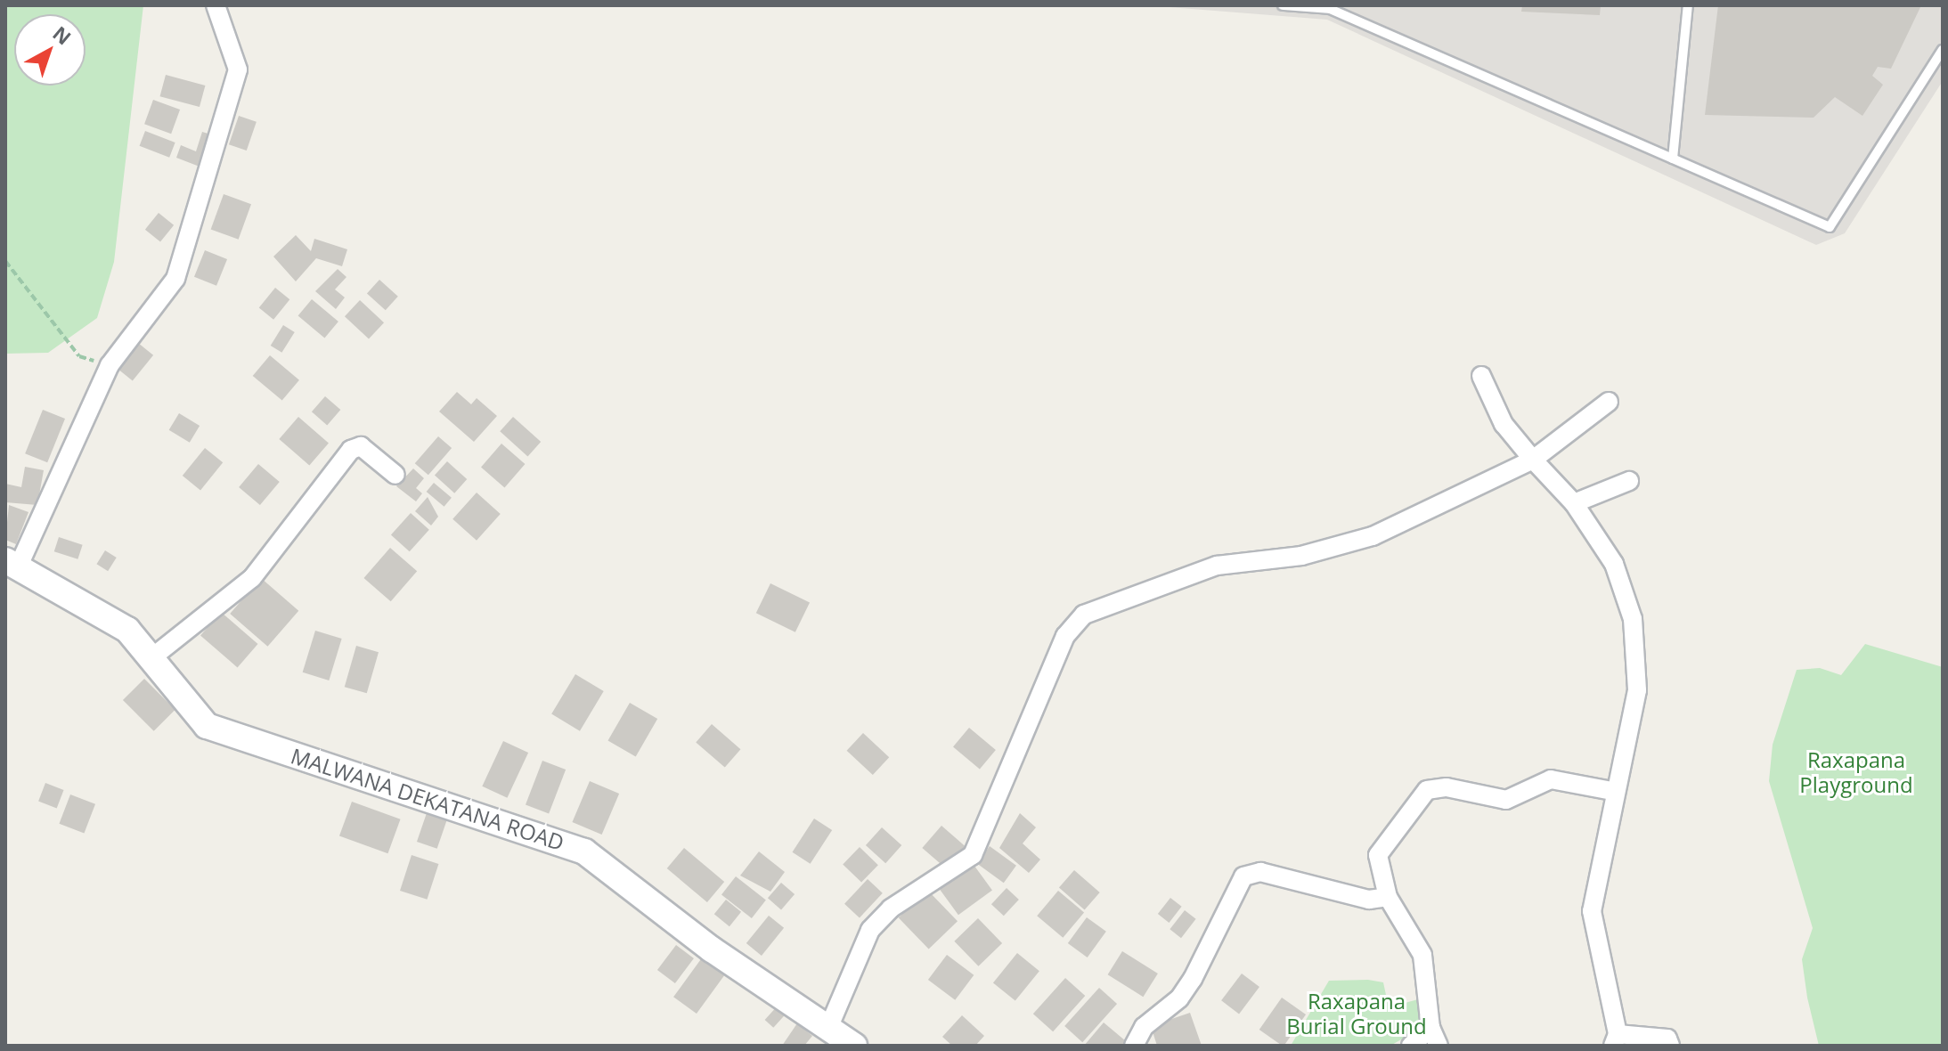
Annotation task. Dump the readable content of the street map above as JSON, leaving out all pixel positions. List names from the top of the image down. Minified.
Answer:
{"streets":{"main road":["MALWANA DEKATANA ROAD"]},"parks":["Raxapana Playground","Raxapana Burial Ground"],"north":"top right"}
